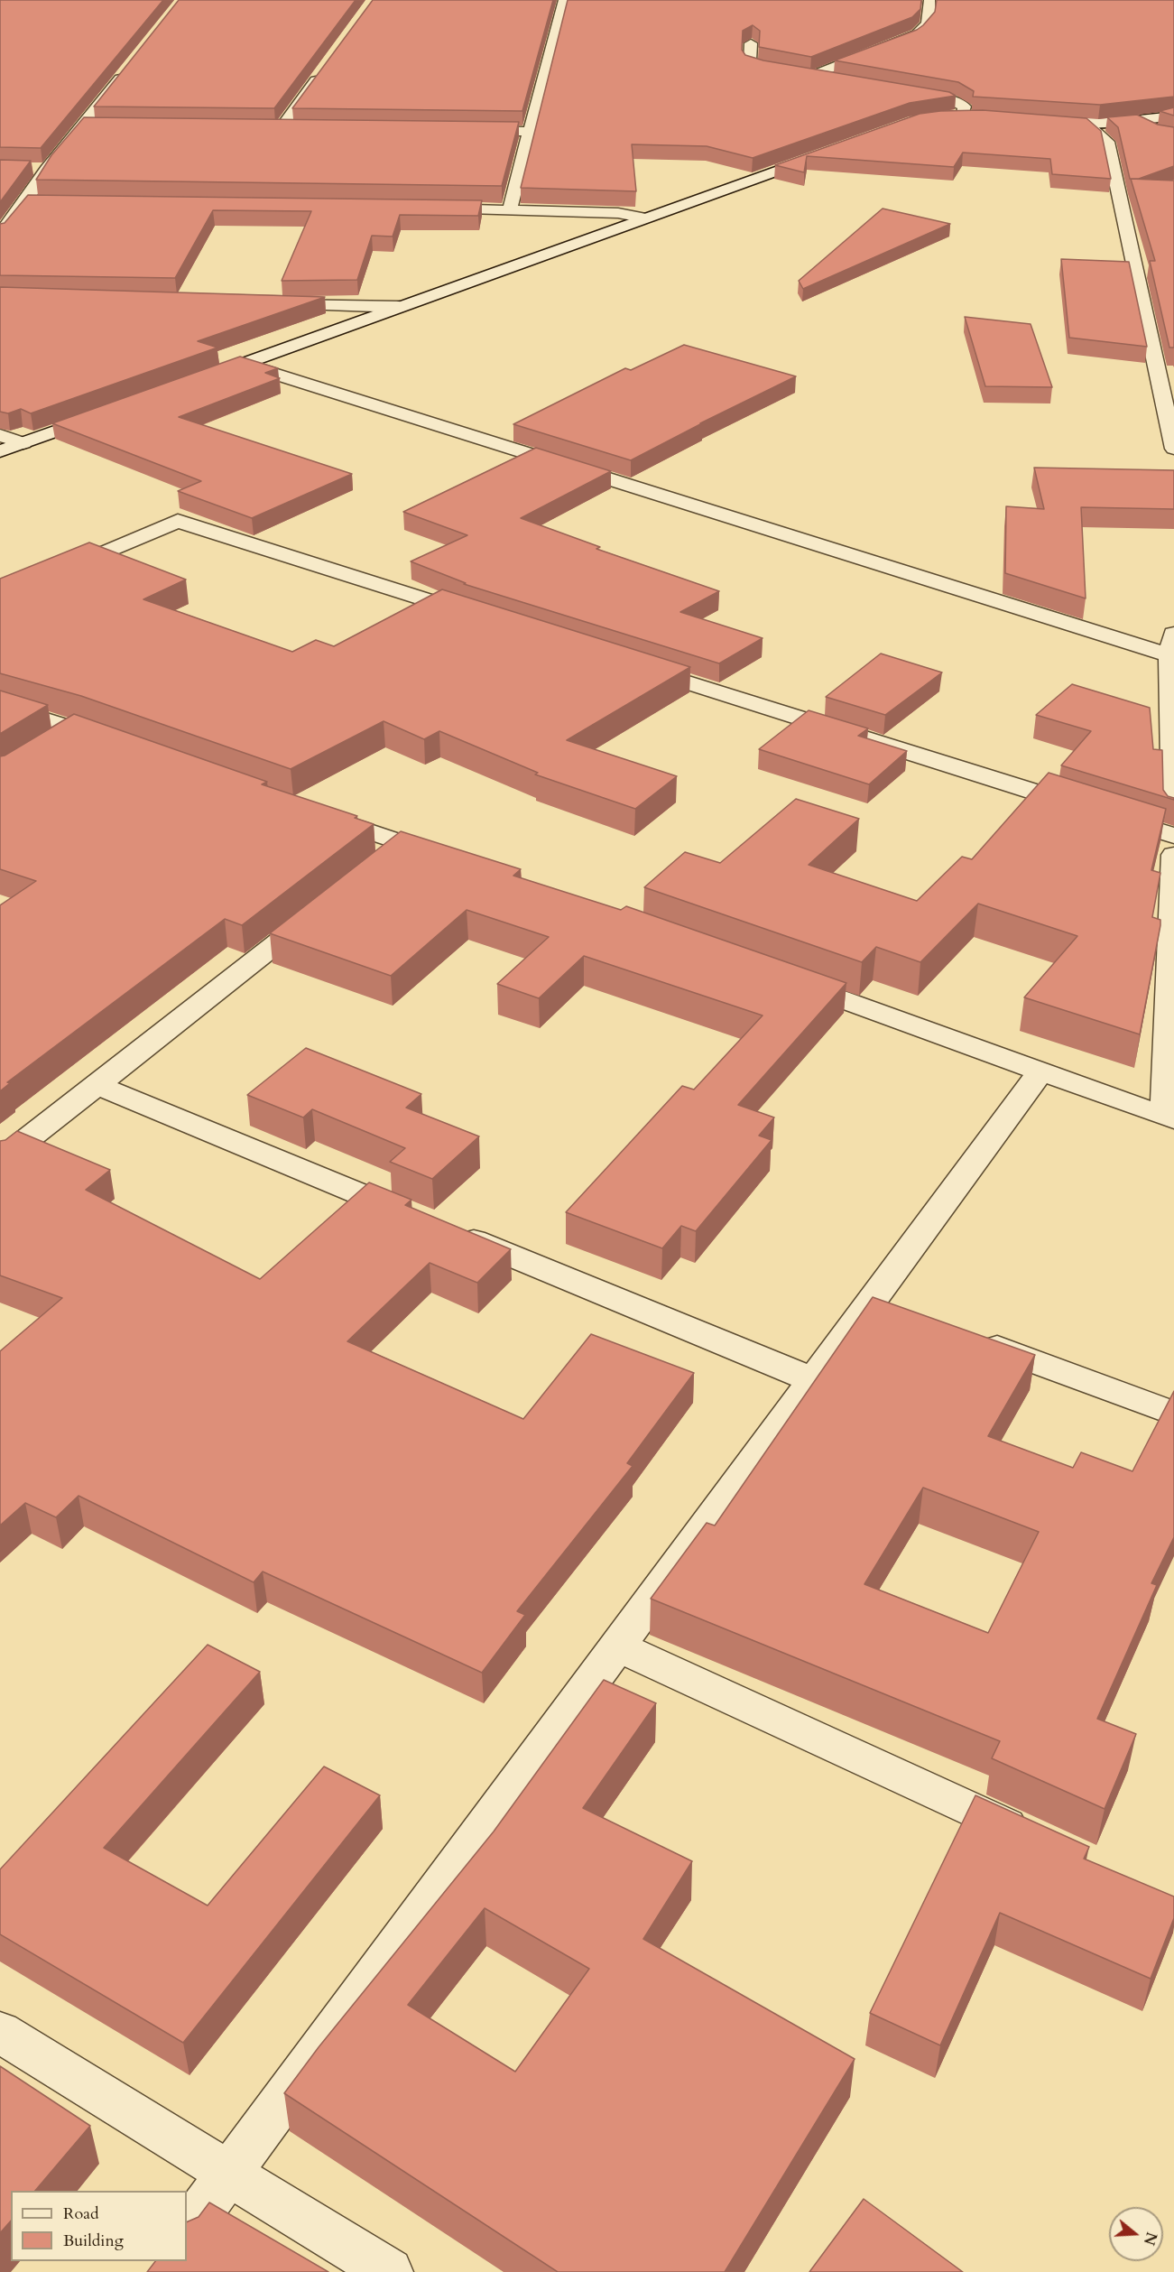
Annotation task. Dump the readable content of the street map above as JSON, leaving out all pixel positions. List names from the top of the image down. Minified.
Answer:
{"legend":["Road","Building"],"north":"right"}
